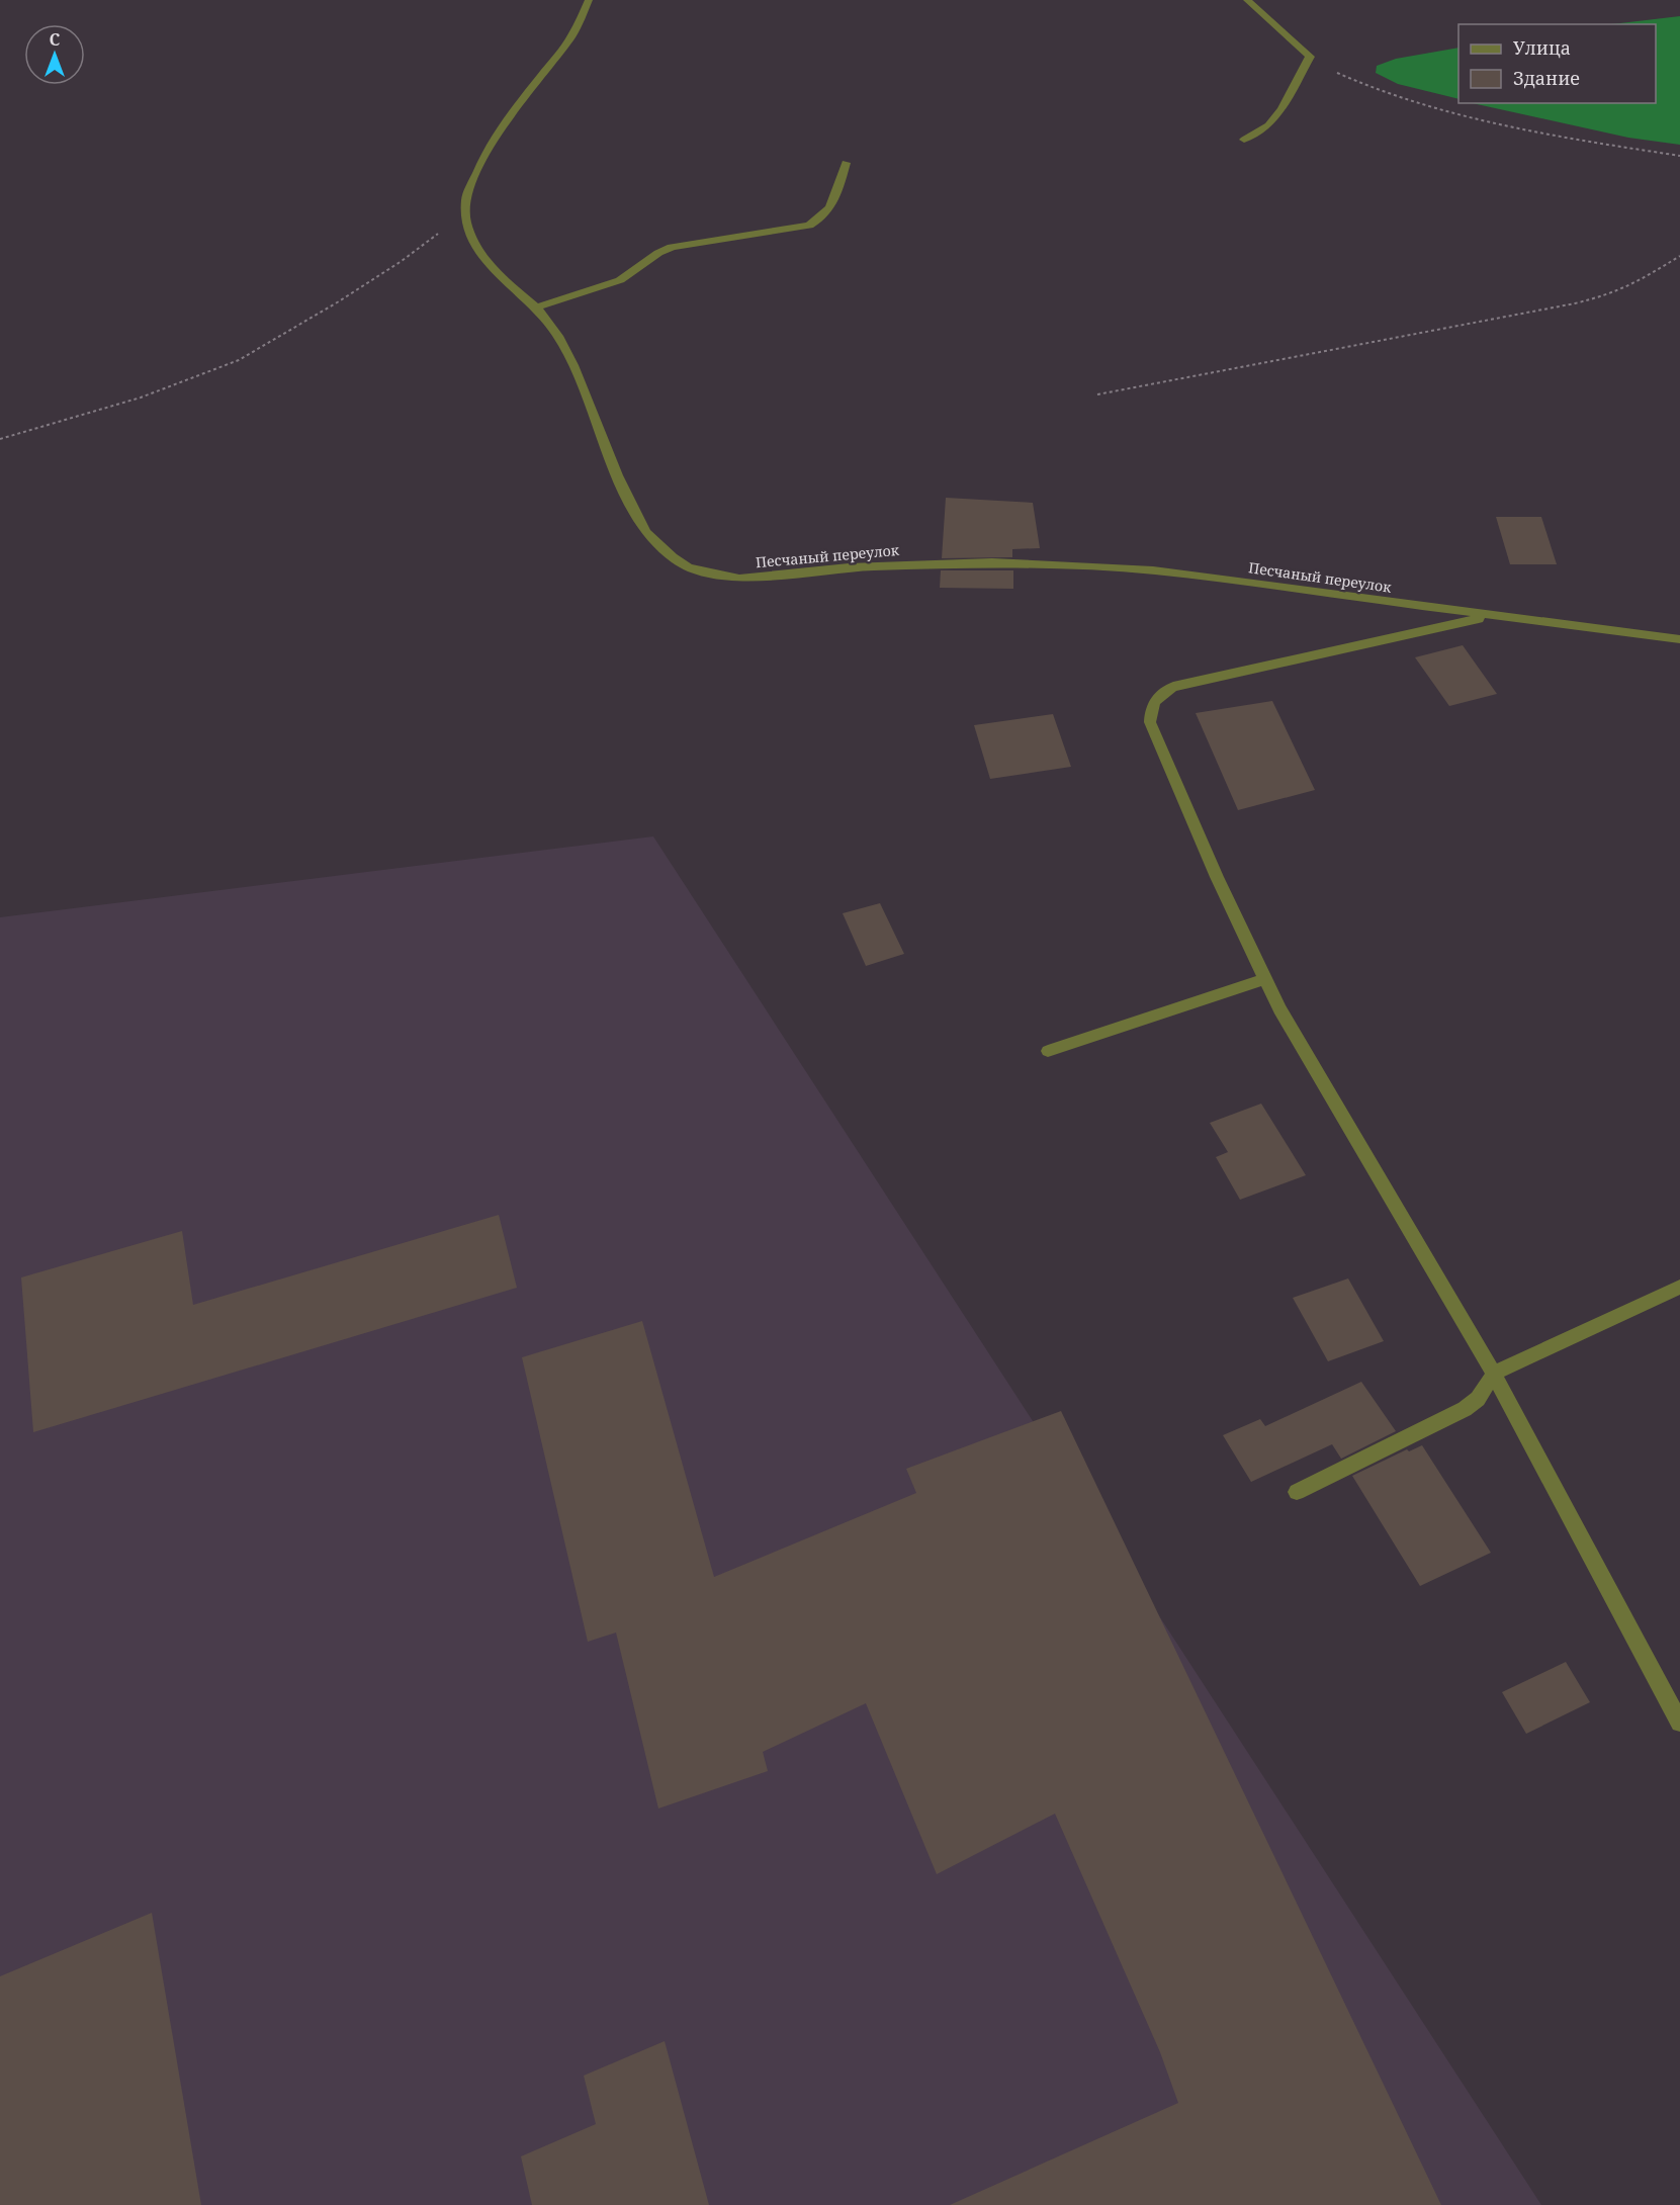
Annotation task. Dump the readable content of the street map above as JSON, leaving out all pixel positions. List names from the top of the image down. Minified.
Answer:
{"streets":{"lane":["Песчаный переулок"]},"legend":["Улица","Здание"],"north":"top"}
